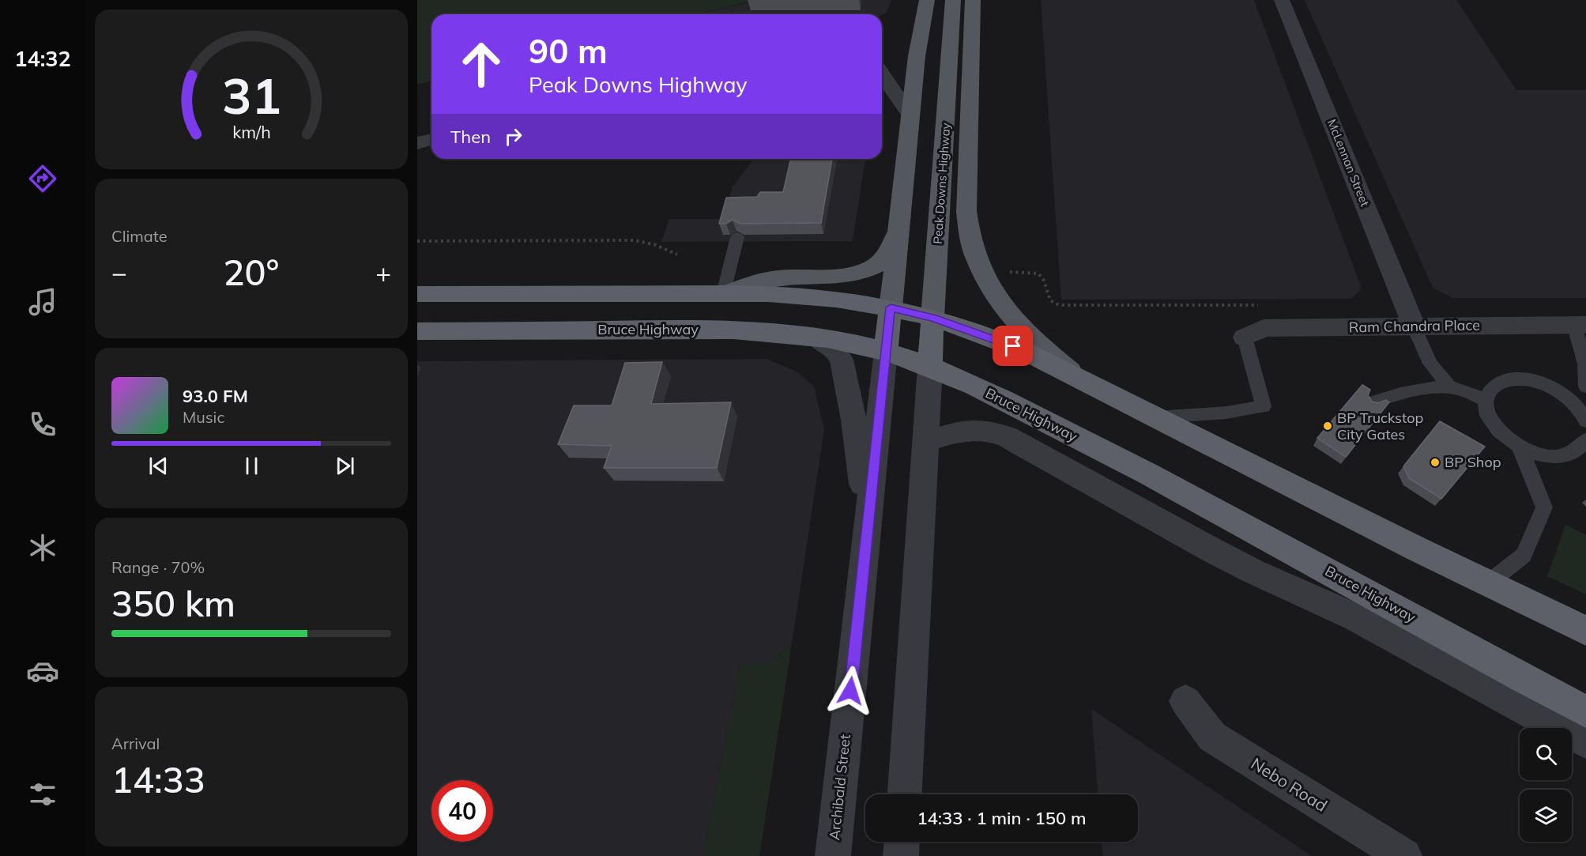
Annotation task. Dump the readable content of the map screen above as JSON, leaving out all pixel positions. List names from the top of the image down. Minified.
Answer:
{"streets":{"highway":["Peak Downs Highway","Bruce Highway"],"street":["McLennan Street","Ram Chandra Place","Nebo Road","Archibald Street"]},"crossings":[["McLennan Street","Ram Chandra Place"],["Peak Downs Highway","Bruce Highway"],["Bruce Highway","Archibald Street"]],"places":["BP Truckstop City Gates","BP Shop"],"page":{"tabs":"14:32","turn":["90 m","Peak Downs Highway"],"then":"Then","tile":["Climate",["Range · 70%","350 km"],["Arrival","14:33"]],"heat":["−","20°","+"],"song":["93.0 FM","Music"],"limit":"40","trip":"14:33 · 1 min · 150 m","gauge":["31","km/h"]}}
